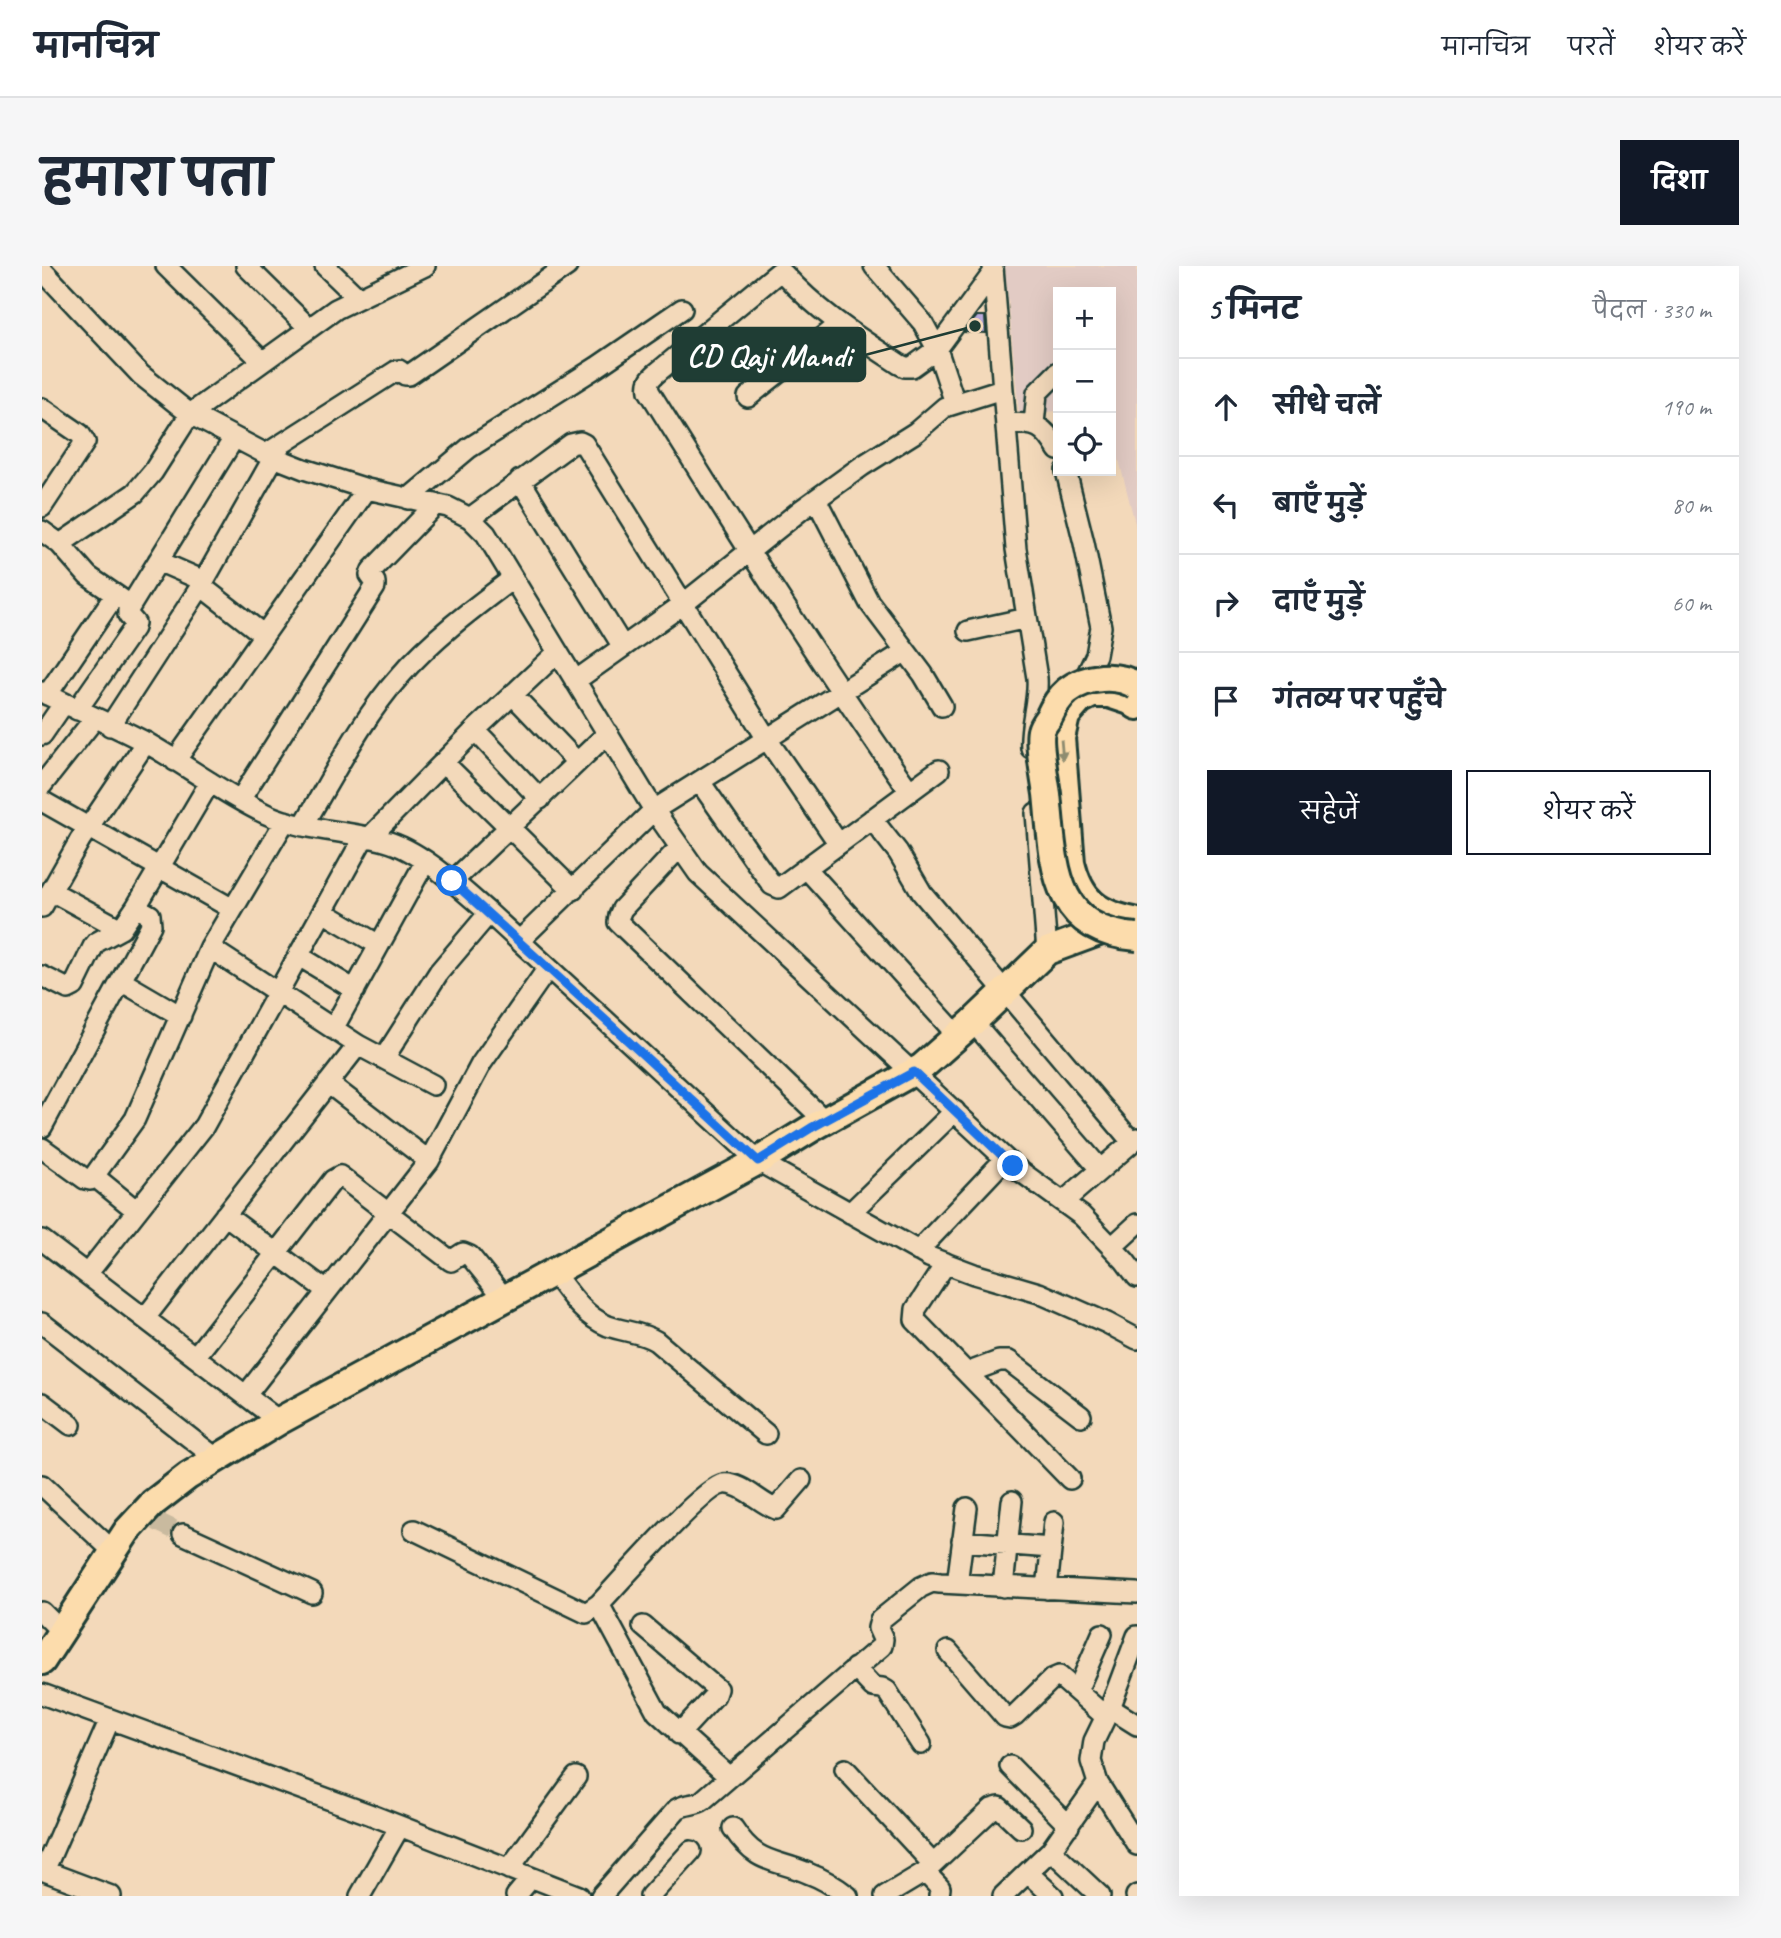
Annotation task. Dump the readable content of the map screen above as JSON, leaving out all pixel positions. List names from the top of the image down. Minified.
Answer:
{"places":["CD Qaji Mandi"],"page":{"header":"मानचित्र","nav":["मानचित्र","परतें","शेयर करें"],"title":"हमारा पता","buttons":["दिशा",["सहेजें","शेयर करें"]],"heading":["5 मिनट","पैदल · 330 m"],"map_buttons":["+","−"],"list":[["सीधे चलें","190 m"],["बाएँ मुड़ें","80 m"],["दाएँ मुड़ें","60 m"],"गंतव्य पर पहुँचे"]}}
